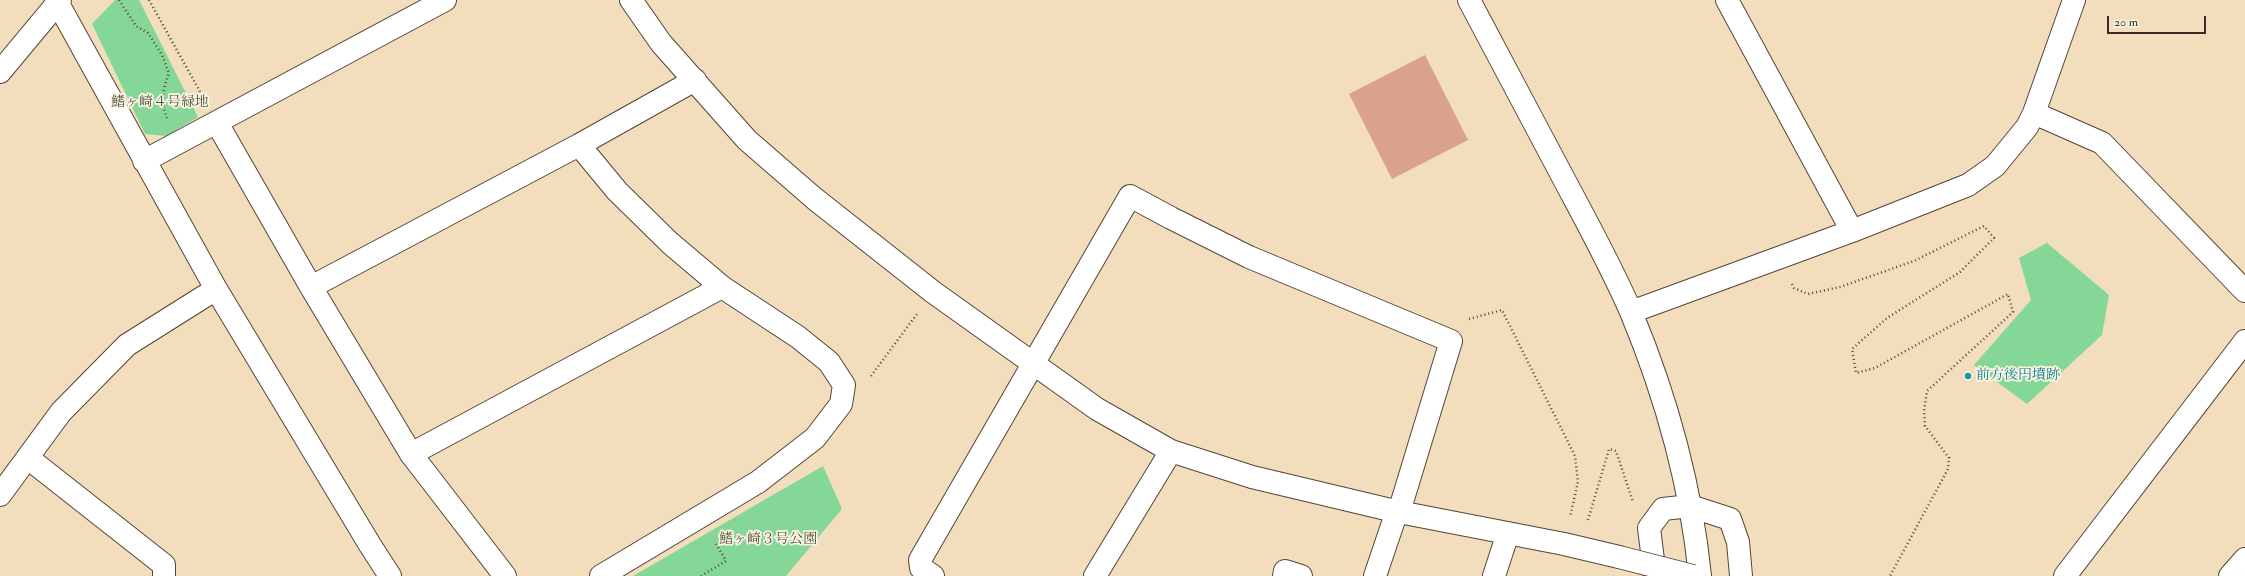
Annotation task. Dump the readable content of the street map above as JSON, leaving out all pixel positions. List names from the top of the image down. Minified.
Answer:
{"parks":["鰭ヶ崎４号緑地","鰭ヶ崎３号公園"],"places":["前方後円墳跡"],"scale_bar":"20 m"}
